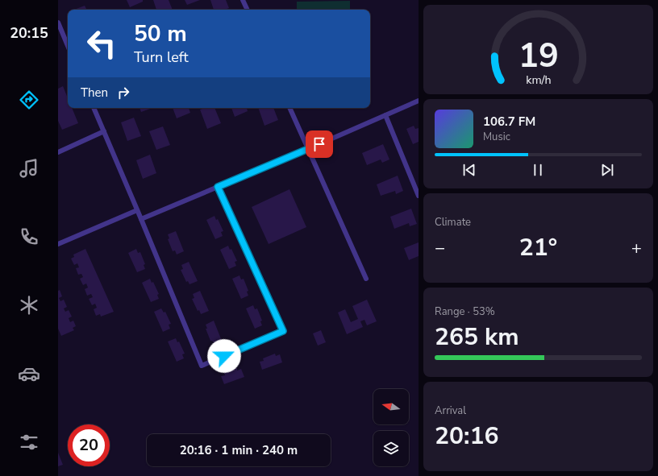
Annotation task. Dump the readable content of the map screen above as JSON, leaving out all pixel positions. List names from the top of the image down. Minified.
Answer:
{"north":"left","page":{"tabs":"20:15","turn":["50 m","Turn left"],"then":"Then","song":["106.7 FM","Music"],"tile":["Climate",["Range · 53%","265 km"],["Arrival","20:16"]],"heat":["−","21°","+"],"limit":"20","trip":"20:16 · 1 min · 240 m","gauge":["19","km/h"]}}
